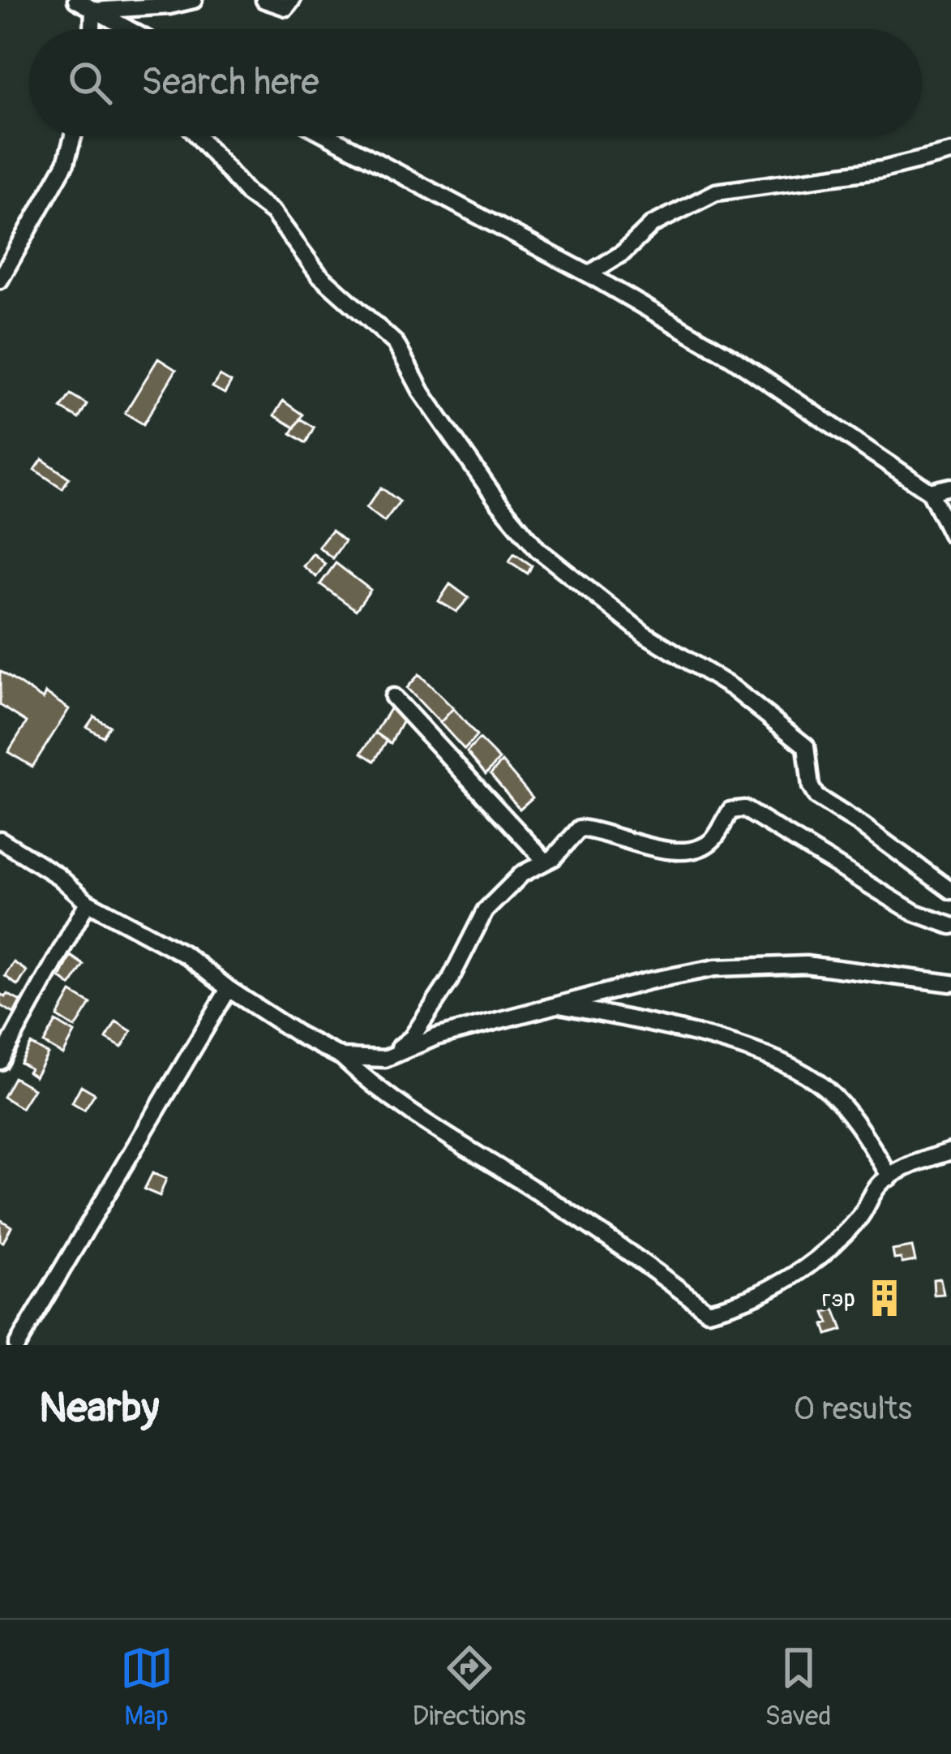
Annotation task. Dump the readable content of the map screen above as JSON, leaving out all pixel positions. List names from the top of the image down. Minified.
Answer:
{"places":{"building":["гэр"]},"page":{"search":"Search here","heading":["Nearby","0 results"],"nav":["Map","Directions","Saved"]}}
